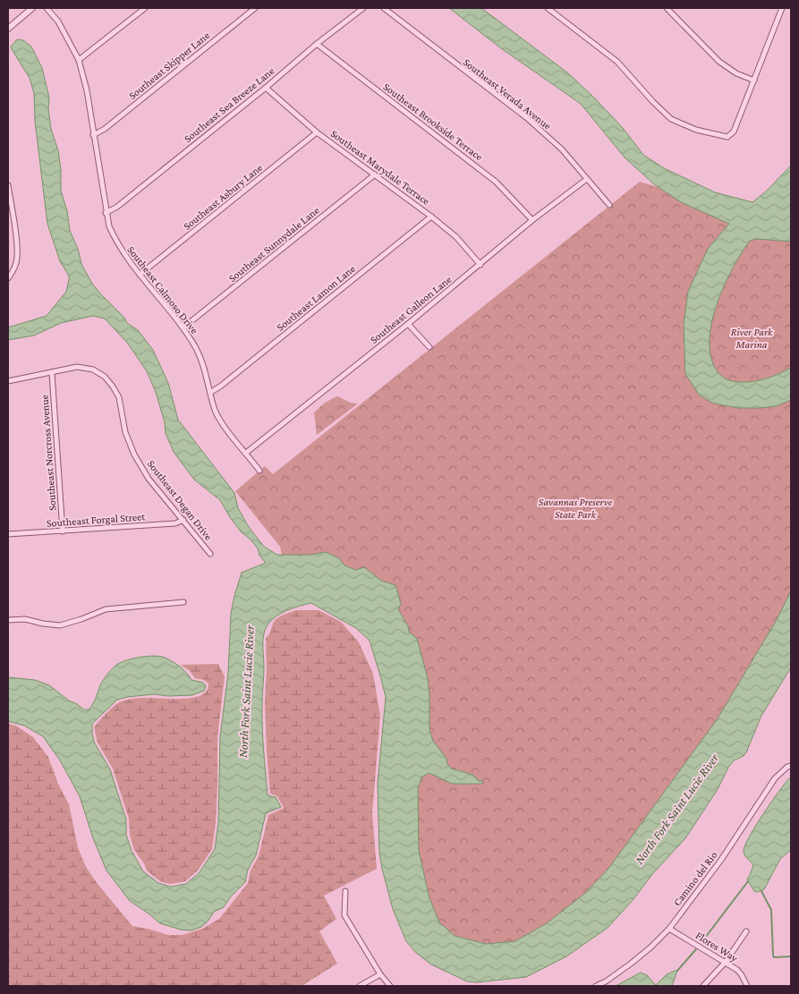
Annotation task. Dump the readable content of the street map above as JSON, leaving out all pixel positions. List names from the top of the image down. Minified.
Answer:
{"streets":{"street":["Southeast Skipper Lane","Southeast Verada Avenue","Southeast Sea Breeze Lane","Southeast Brookside Terrace","Southeast Marydale Terrace","Southeast Asbury Lane","Southeast Sunnydale Lane","Southeast Calmoso Drive","Southeast Lamon Lane","Southeast Galleon Lane","Southeast Norcross Avenue","Southeast Degan Drive","Southeast Forgal Street","Camino del Rio","Flores Way"]},"crossings":[["Southeast Skipper Lane","Southeast Calmoso Drive"],["Southeast Verada Avenue","Southeast Galleon Lane"],["Southeast Sea Breeze Lane","Southeast Brookside Terrace"],["Southeast Sea Breeze Lane","Southeast Marydale Terrace"],["Southeast Sea Breeze Lane","Southeast Calmoso Drive"],["Southeast Brookside Terrace","Southeast Galleon Lane"],["Southeast Marydale Terrace","Southeast Asbury Lane"],["Southeast Marydale Terrace","Southeast Sunnydale Lane"],["Southeast Marydale Terrace","Southeast Lamon Lane"],["Southeast Marydale Terrace","Southeast Galleon Lane"],["Southeast Asbury Lane","Southeast Calmoso Drive"],["Southeast Sunnydale Lane","Southeast Calmoso Drive"],["Southeast Calmoso Drive","Southeast Lamon Lane"],["Southeast Calmoso Drive","Southeast Galleon Lane"],["Southeast Norcross Avenue","Southeast Degan Drive"],["Southeast Norcross Avenue","Southeast Forgal Street"],["Southeast Degan Drive","Southeast Forgal Street"],["Camino del Rio","Flores Way"]],"water":["North Fork Saint Lucie River"],"parks":["River Park Marina","Savannas Preserve State Park"]}
